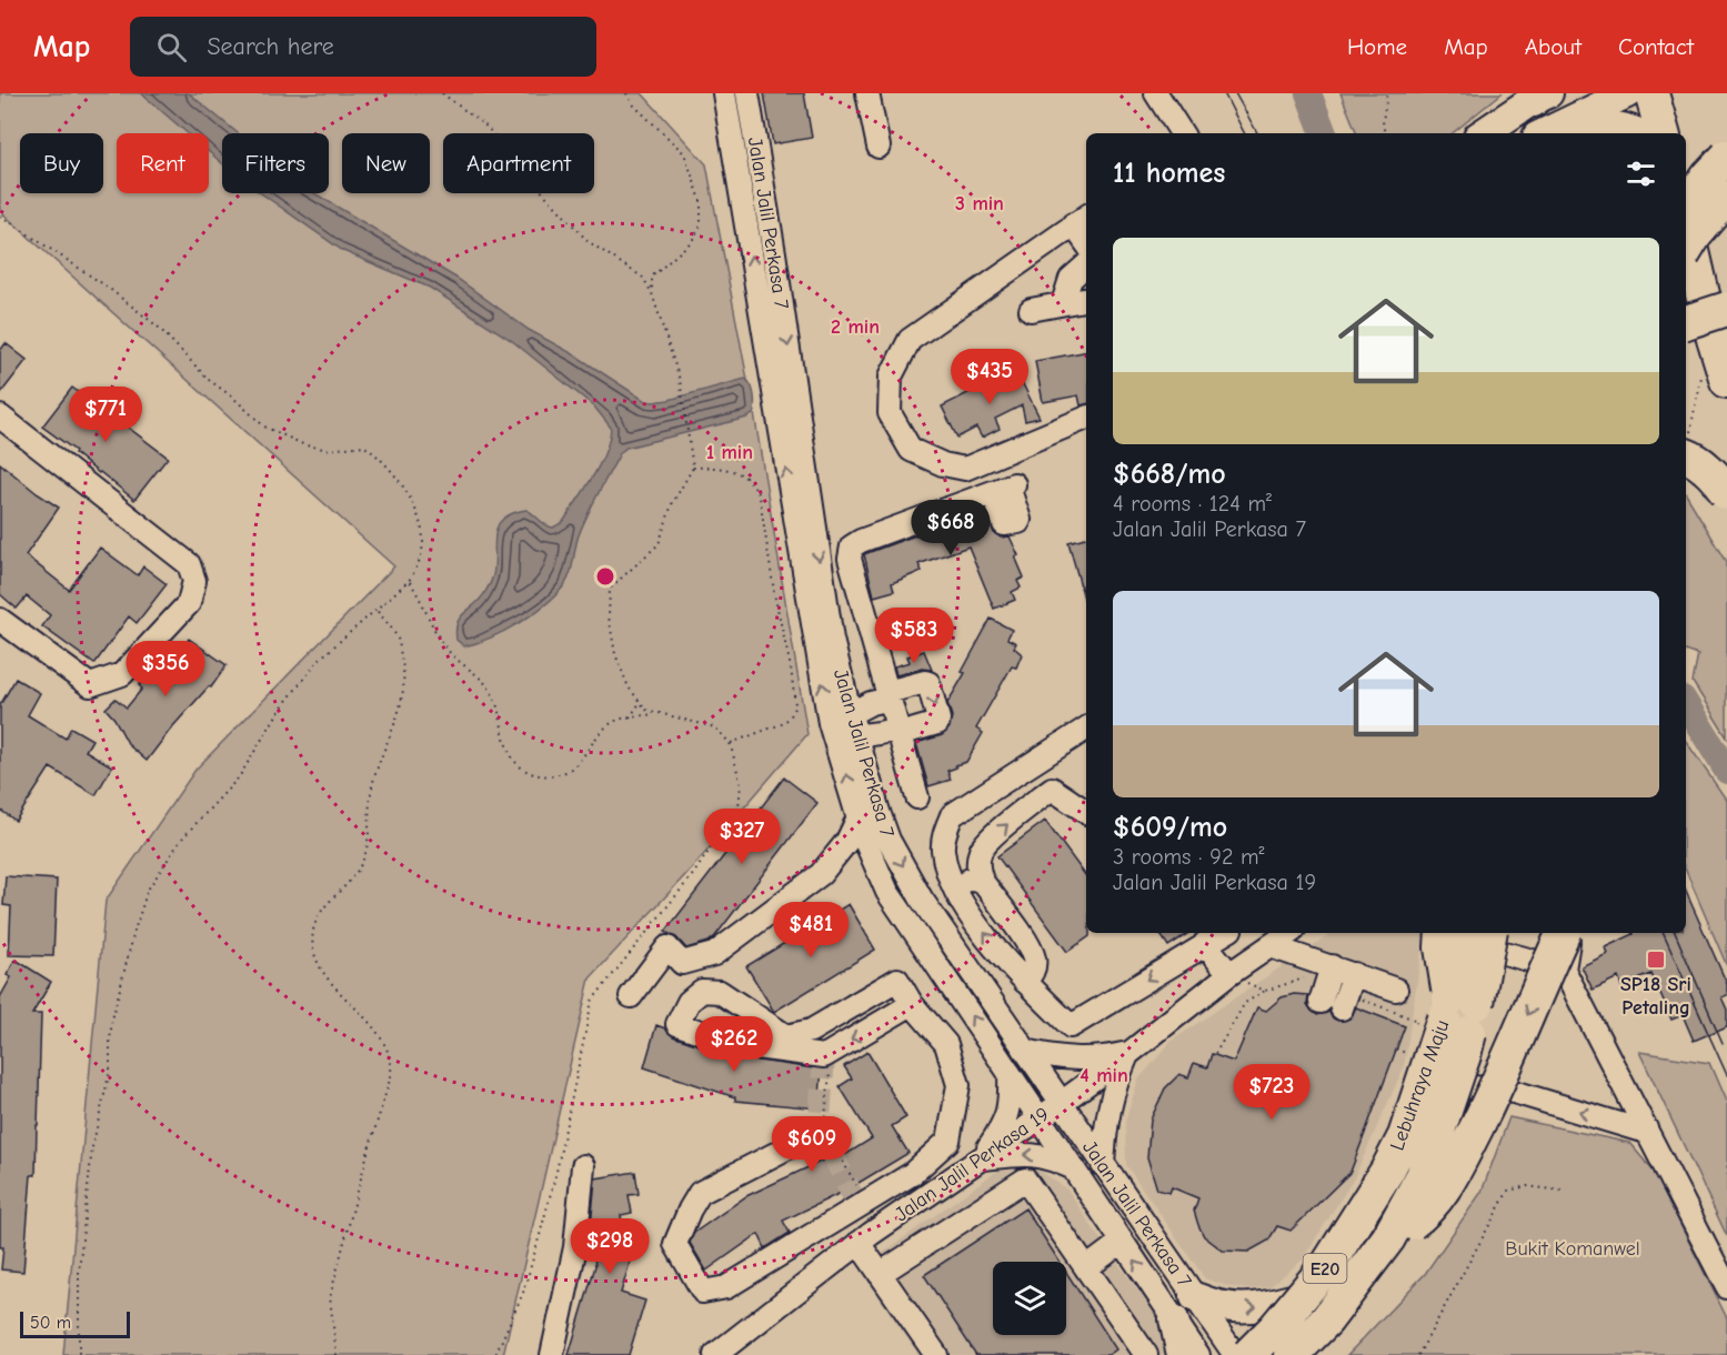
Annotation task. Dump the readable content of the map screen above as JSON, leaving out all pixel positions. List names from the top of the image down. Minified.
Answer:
{"streets":{"highway":["Lebuhraya Maju","E20"],"street":["Jalan Jalil Perkasa 7","Jalan Jalil Perkasa 19"]},"crossings":[["Jalan Jalil Perkasa 7","Jalan Jalil Perkasa 19"]],"parks":["Bukit Komanwel"],"places":{"transit":["SP18 Sri Petaling"]},"scale_bar":"50 m","page":{"header":"Map","search":"Search here","nav":["Home","Map","About","Contact"],"chip":["Buy","Rent","Filters","New","Apartment"],"heading":"11 homes","list":[{"name":"$668/mo","note":"4 rooms · 124 m² · Jalan Jalil Perkasa 7"},{"name":"$609/mo","note":"3 rooms · 92 m² · Jalan Jalil Perkasa 19"}],"price":["$435","$771","$668","$583","$356","$327","$481","$262","$723","$609","$298"],"scale":"50 m"},"rings":["3 min","2 min","1 min","4 min"]}
